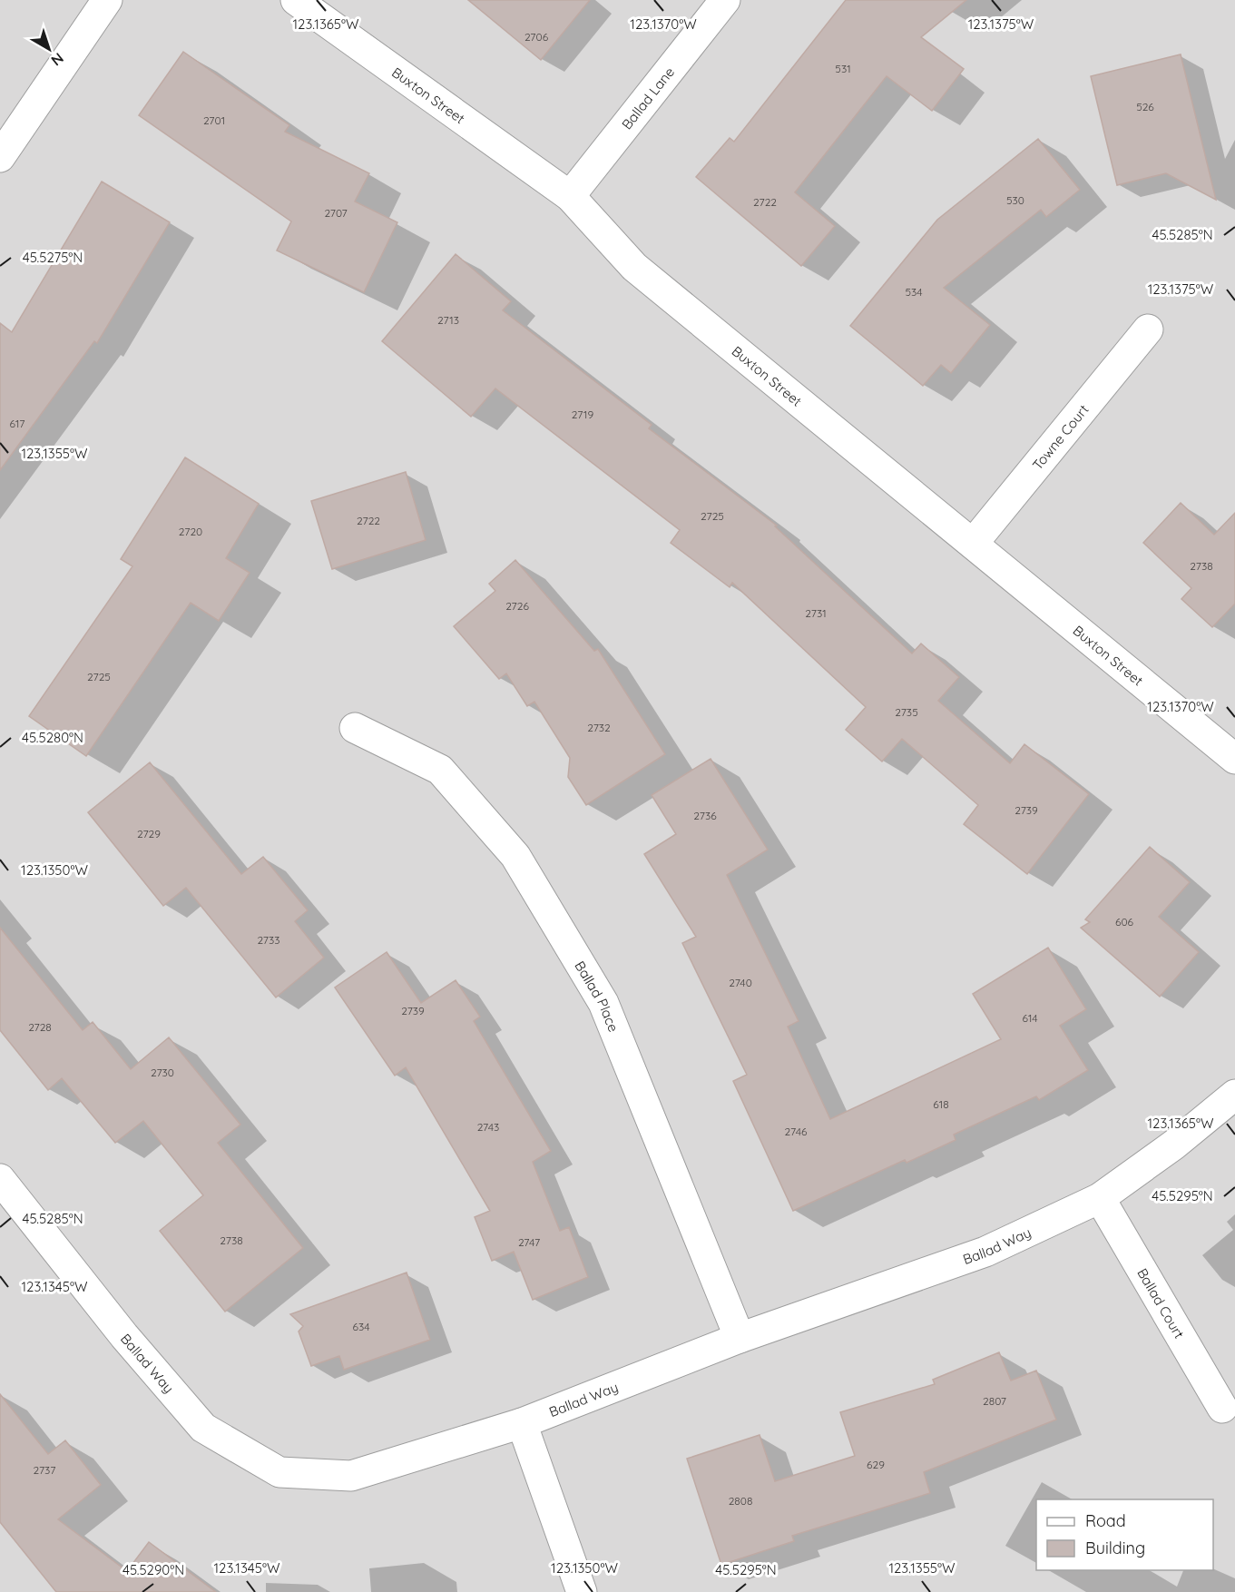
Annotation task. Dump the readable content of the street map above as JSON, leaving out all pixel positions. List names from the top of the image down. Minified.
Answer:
{"streets":{"street":["Buxton Street","Ballad Lane","Towne Court","Ballad Place","Ballad Way","Ballad Court"]},"crossings":[["Buxton Street","Ballad Lane"],["Buxton Street","Towne Court"],["Ballad Place","Ballad Way"],["Ballad Way","Ballad Court"]],"house_numbers":["2706","531","526","2701","530","2722","2707","534","2713","2719","617","2725","2722","2720","2738","2726","2731","2725","2735","2732","2739","2736","2729","606","2733","2740","2739","614","2728","2730","618","2743","2746","2738","2747","634","2807","629","2737","2808"],"legend":["Road","Building"],"north":"bottom right","coordinates":["123.1365°W","123.1370°W","123.1375°W","45.5285°N","45.5275°N","123.1355°W","45.5280°N","123.1350°W","45.5295°N","123.1345°W","45.5290°N"]}
